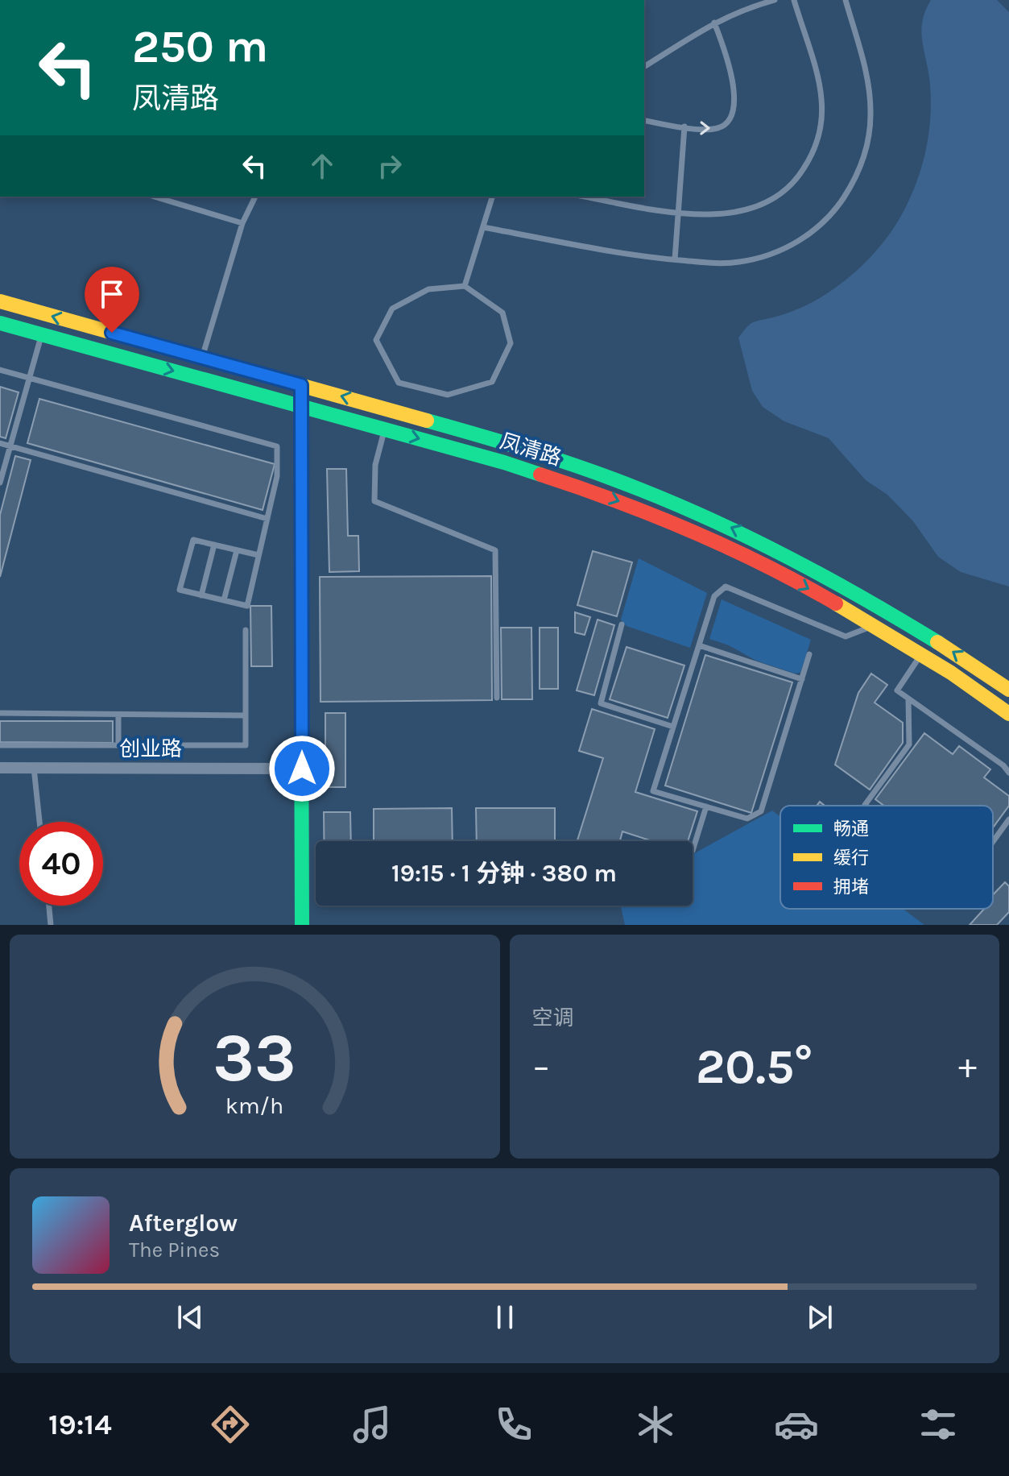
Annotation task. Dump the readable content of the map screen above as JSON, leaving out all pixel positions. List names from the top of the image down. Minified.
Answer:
{"streets":{"main road":["凤清路"],"street":["创业路"]},"legend":["畅通","缓行","拥堵"],"page":{"turn":["250 m","凤清路"],"limit":"40","trip":"19:15 · 1 分钟 · 380 m","tile":"空调","heat":["−","20.5°","+"],"song":["Afterglow","The Pines"],"tabs":"19:14","gauge":["33","km/h"]}}
